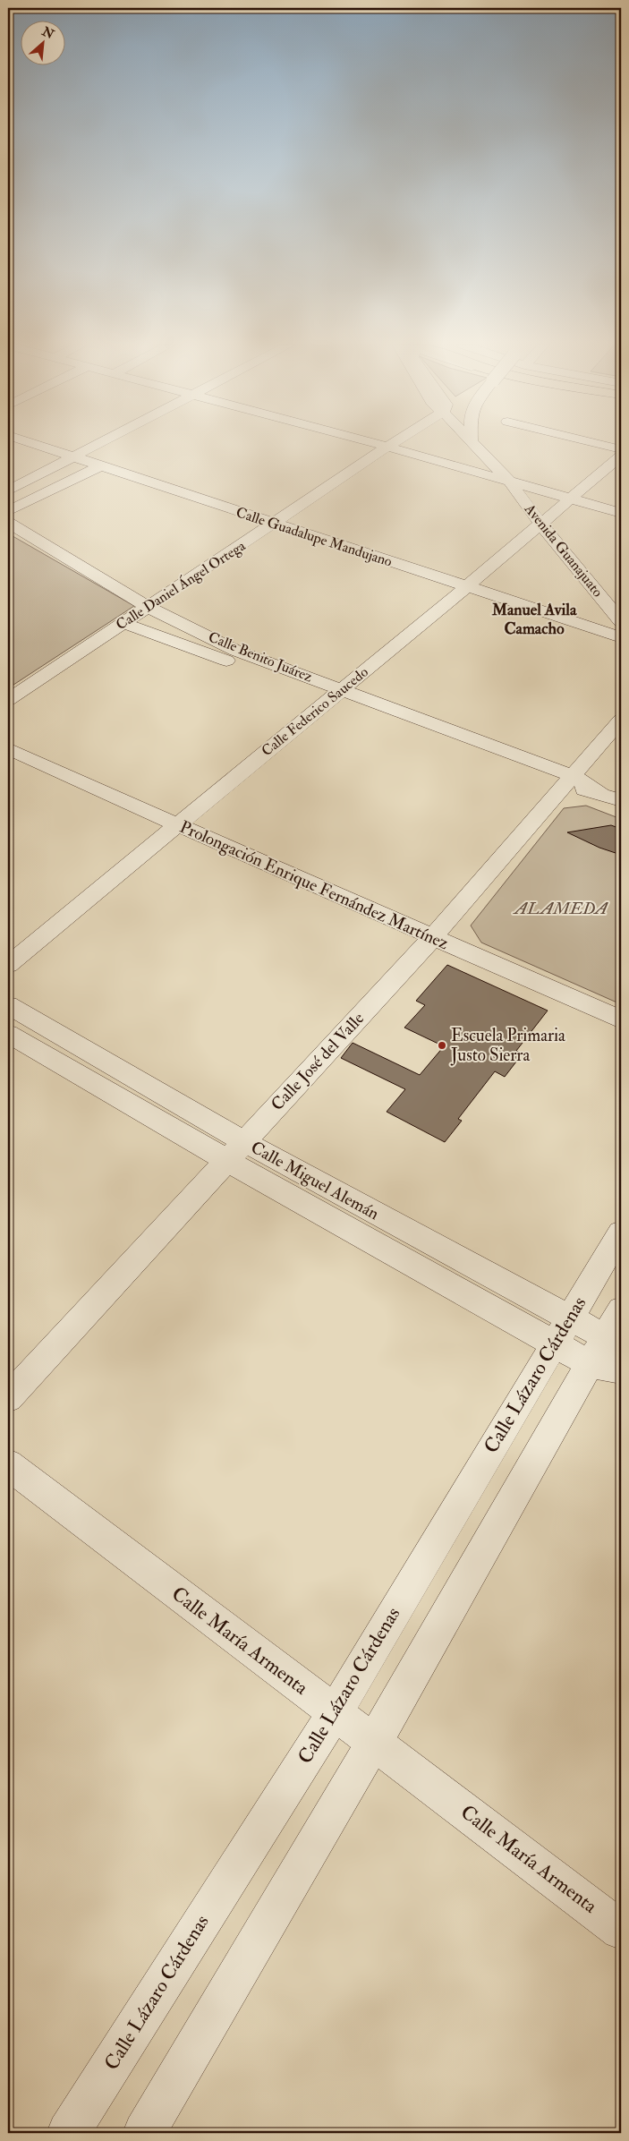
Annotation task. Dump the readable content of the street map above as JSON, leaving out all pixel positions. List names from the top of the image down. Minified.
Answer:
{"streets":{"street":["Calle Guadalupe Mandujano","Avenida Guanajuato","Calle Daniel Ángel Ortega","Calle Benito Juárez","Calle Federico Saucedo","Prolongación Enrique Fernández Martínez","Calle José del Valle","Calle Miguel Alemán","Calle Lázaro Cárdenas","Calle María Armenta"]},"crossings":[["Calle Guadalupe Mandujano","Avenida Guanajuato"],["Calle Guadalupe Mandujano","Calle Daniel Ángel Ortega"],["Calle Guadalupe Mandujano","Calle Federico Saucedo"],["Avenida Guanajuato","Calle Federico Saucedo"],["Calle Daniel Ángel Ortega","Calle Benito Juárez"],["Calle Benito Juárez","Calle Federico Saucedo"],["Calle Benito Juárez","Calle José del Valle"],["Calle Federico Saucedo","Prolongación Enrique Fernández Martínez"],["Prolongación Enrique Fernández Martínez","Calle José del Valle"],["Calle José del Valle","Calle Miguel Alemán"],["Calle Miguel Alemán","Calle Lázaro Cárdenas"],["Calle Lázaro Cárdenas","Calle María Armenta"]],"districts":["Manuel Avila Camacho"],"parks":["ALAMEDA"],"places":["Escuela Primaria Justo Sierra"],"north":"top right"}
